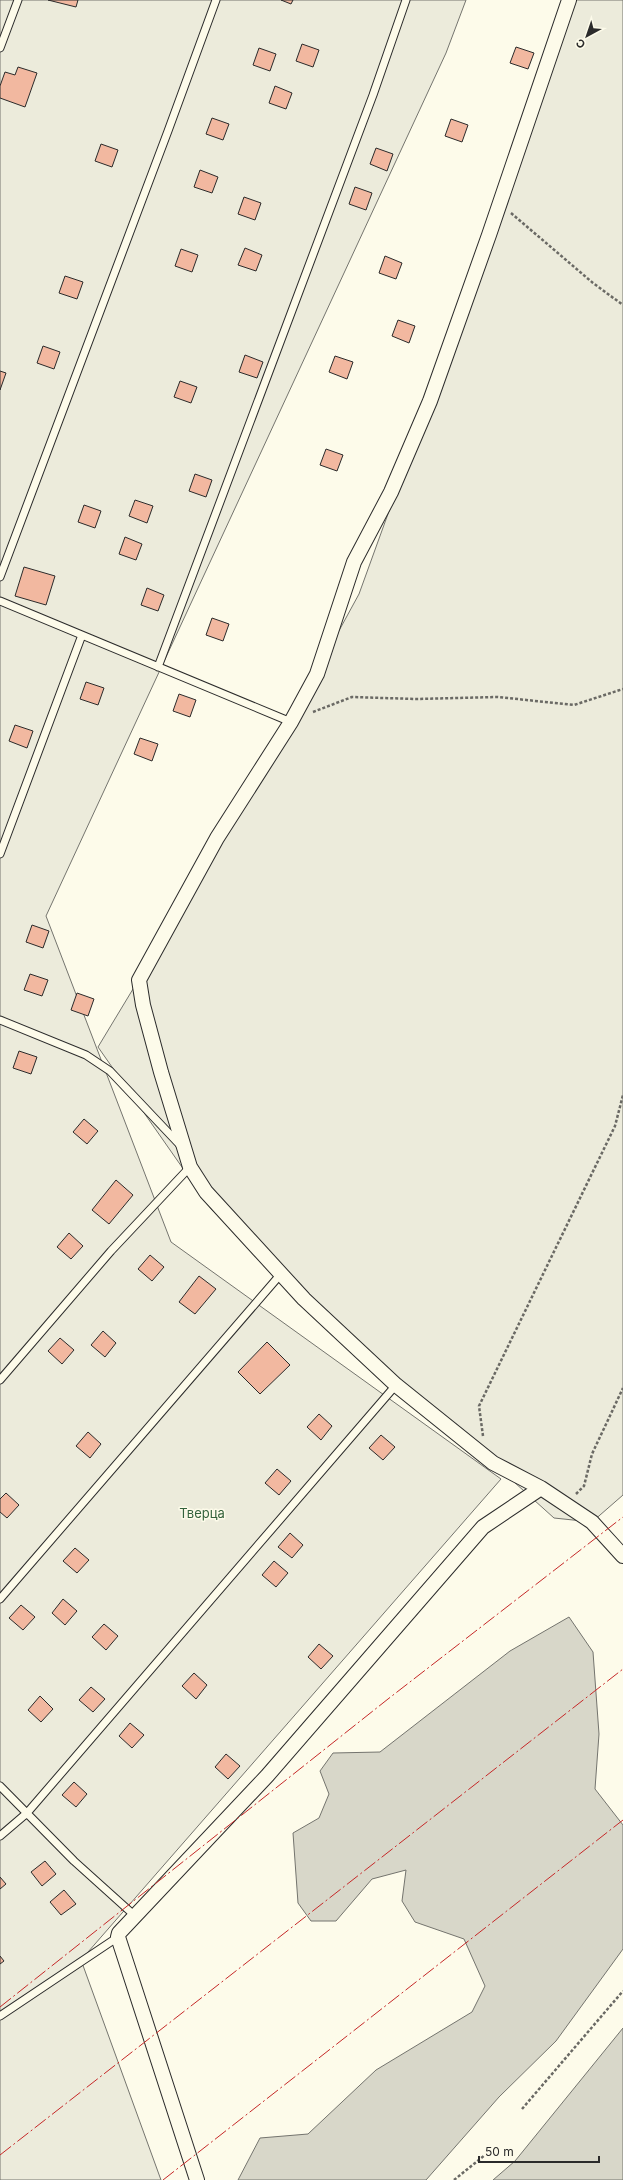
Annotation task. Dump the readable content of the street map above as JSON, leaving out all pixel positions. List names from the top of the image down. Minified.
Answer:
{"parks":["Тверца"],"scale_bar":"50 m","north":"bottom left"}
